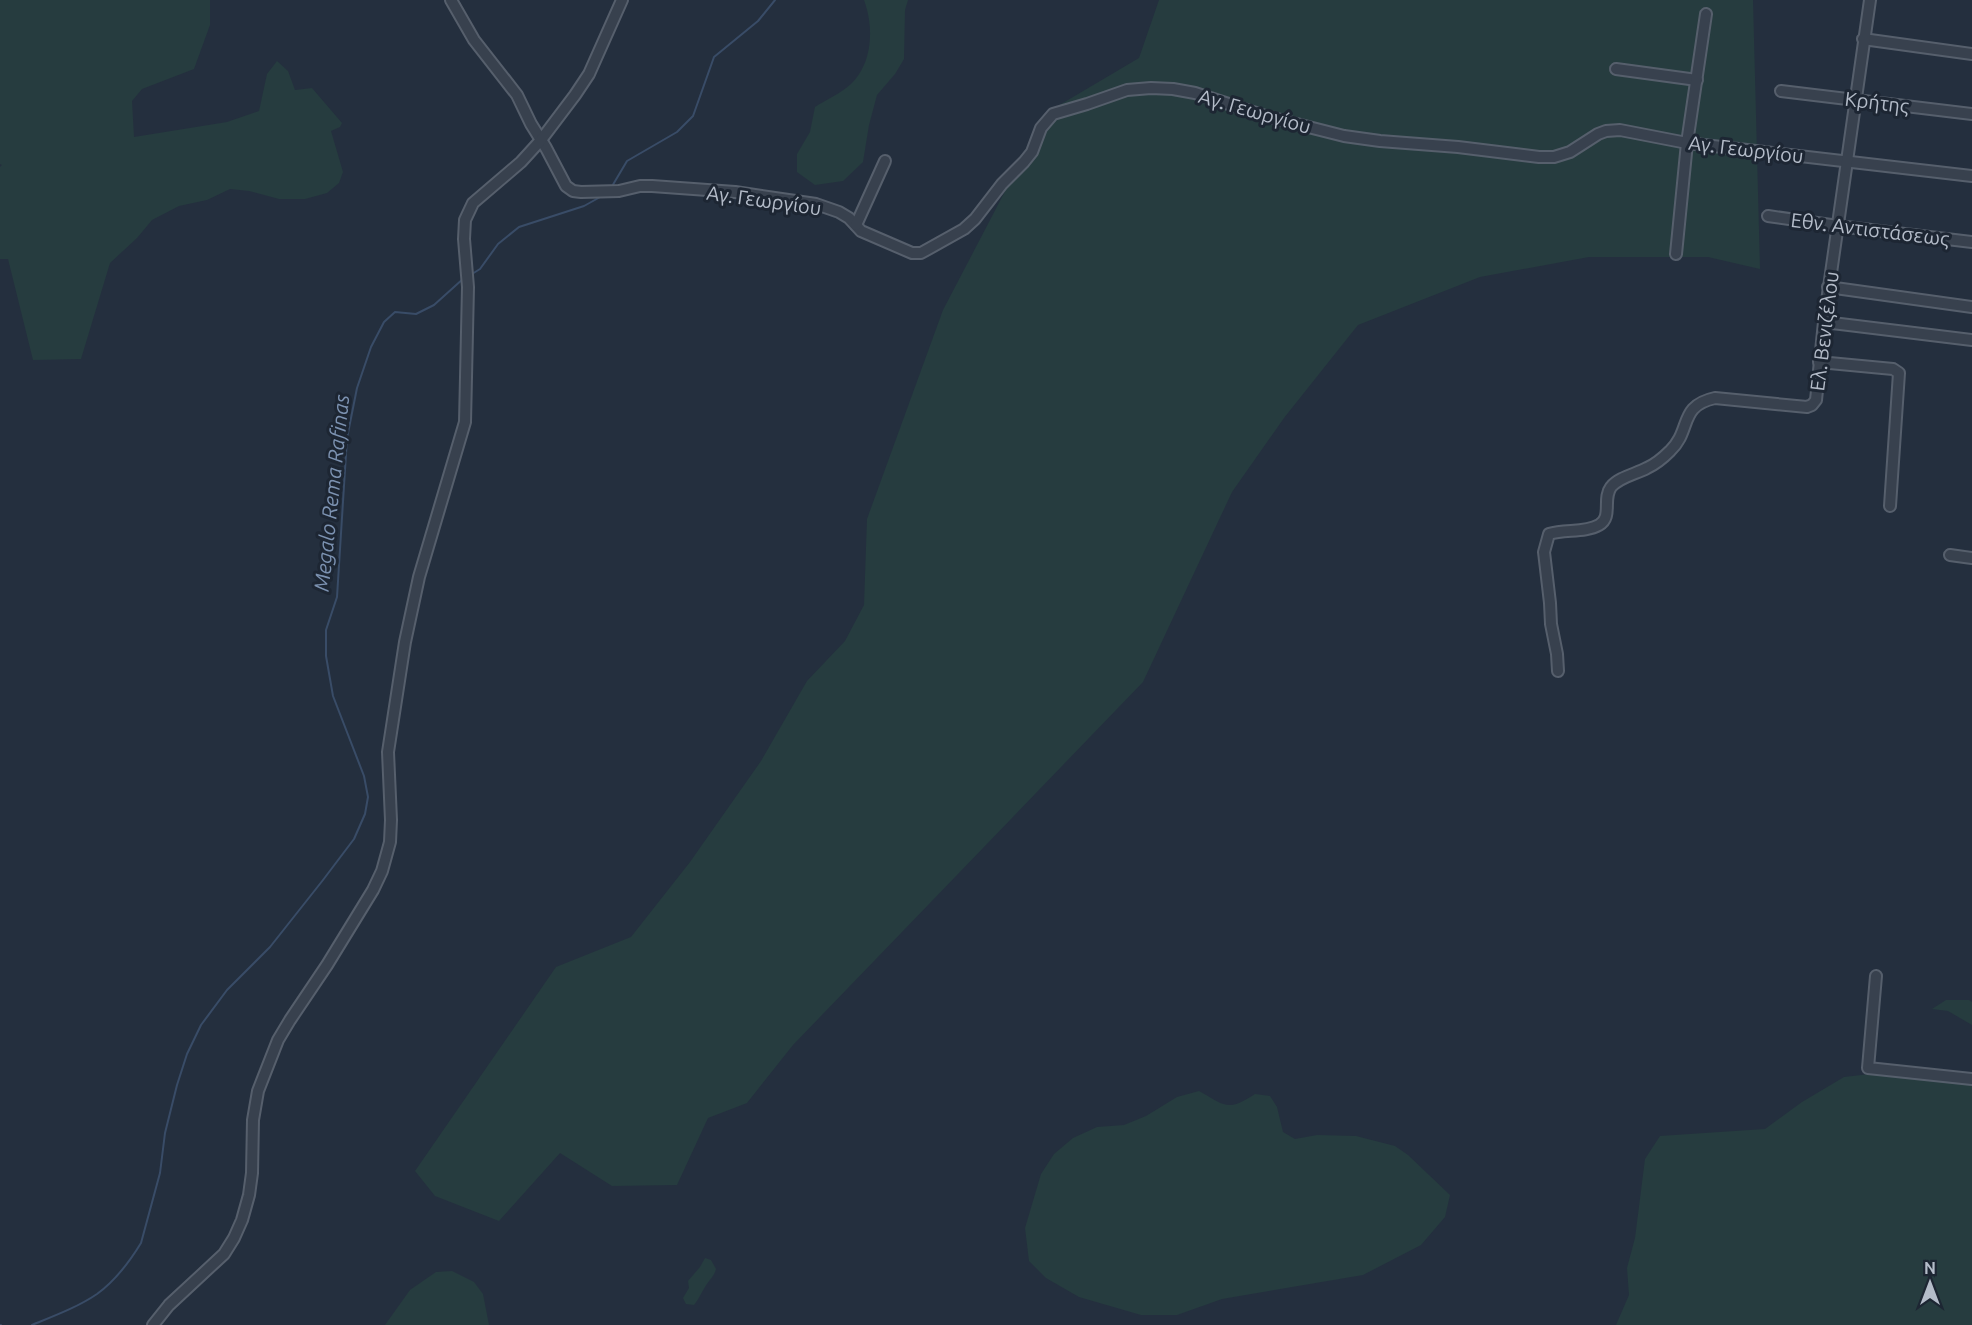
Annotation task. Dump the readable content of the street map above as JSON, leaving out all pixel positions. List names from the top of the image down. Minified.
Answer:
{"streets":{"street":["Κρήτης","Αγ. Γεωργίου","Εθν. Αντιστάσεως","Ελ. Βενιζέλου"]},"crossings":[["Κρήτης","Ελ. Βενιζέλου"],["Αγ. Γεωργίου","Ελ. Βενιζέλου"],["Εθν. Αντιστάσεως","Ελ. Βενιζέλου"]],"water":["Megalo Rema Rafinas"],"north":"top"}
